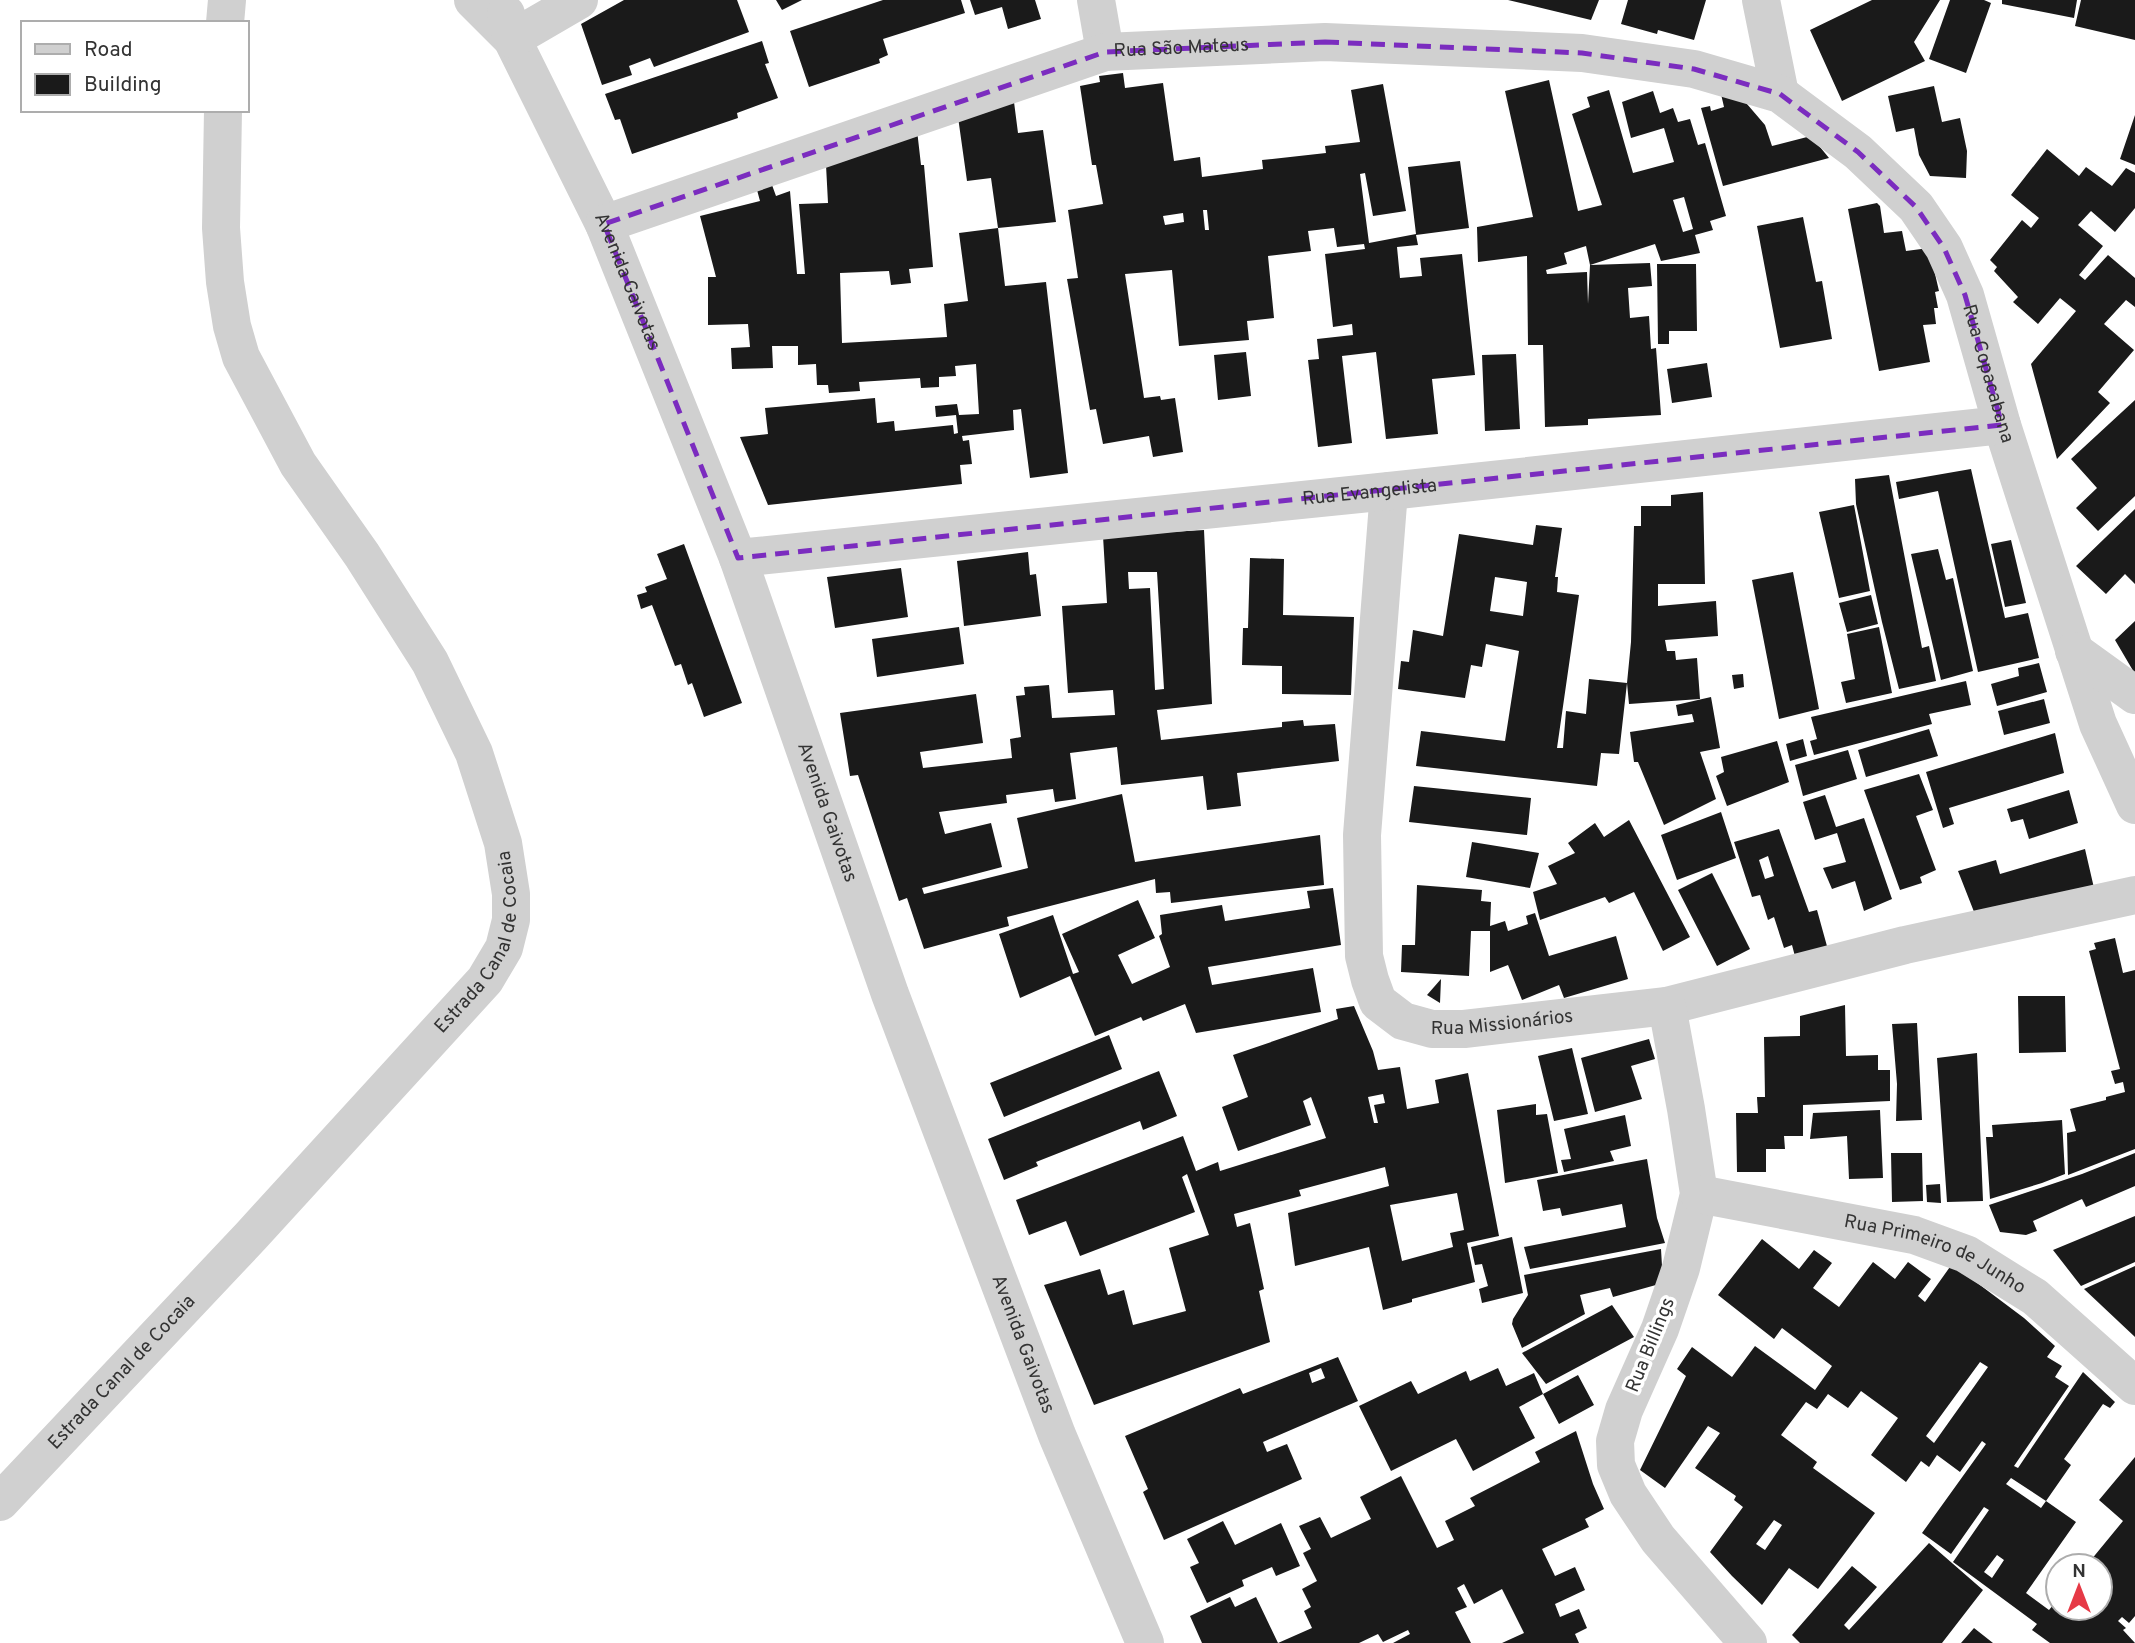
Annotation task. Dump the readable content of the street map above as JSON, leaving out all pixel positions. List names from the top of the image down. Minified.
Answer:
{"streets":{"street":["Rua São Mateus","Avenida Gaivotas","Rua Copacabana","Rua Evangelista","Estrada Canal de Cocaia","Rua Missionários","Rua Primeiro de Junho","Rua Billings"]},"crossings":[["Rua São Mateus","Avenida Gaivotas"],["Rua São Mateus","Rua Copacabana"],["Avenida Gaivotas","Rua Evangelista"],["Rua Copacabana","Rua Evangelista"],["Rua Evangelista","Rua Missionários"],["Rua Missionários","Rua Billings"],["Rua Primeiro de Junho","Rua Billings"]],"legend":["Road","Building"],"north":"top"}
